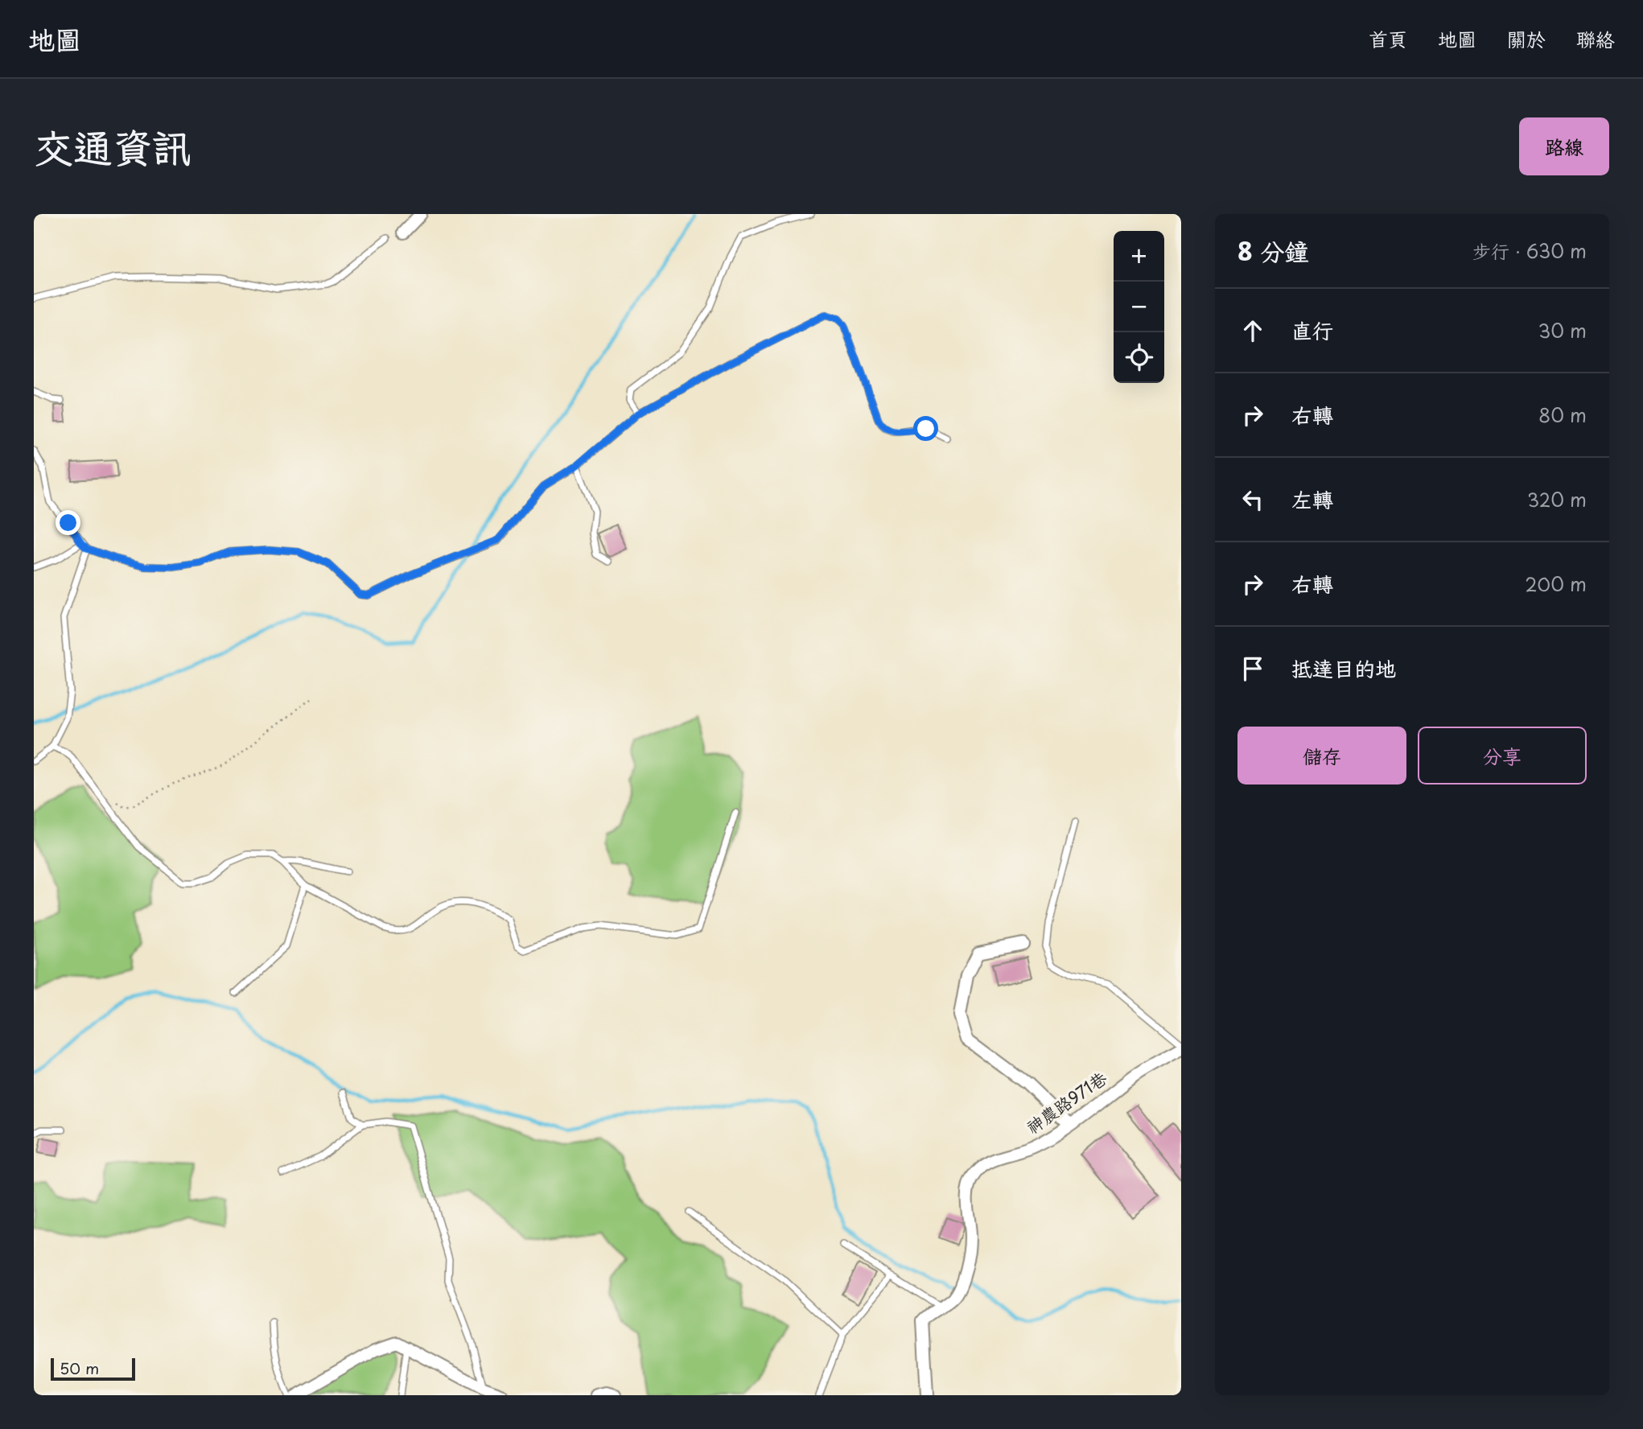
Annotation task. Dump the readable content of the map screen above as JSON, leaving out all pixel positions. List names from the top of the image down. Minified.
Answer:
{"streets":{"street":["神農路971巷"]},"scale_bar":"50 m","page":{"header":"地圖","nav":["首頁","地圖","關於","聯絡"],"title":"交通資訊","buttons":["路線",["儲存","分享"]],"heading":["8 分鐘","步行 · 630 m"],"map_buttons":["+","−"],"list":[["直行","30 m"],["右轉","80 m"],["左轉","320 m"],["右轉","200 m"],"抵達目的地"],"scale":"50 m"}}
